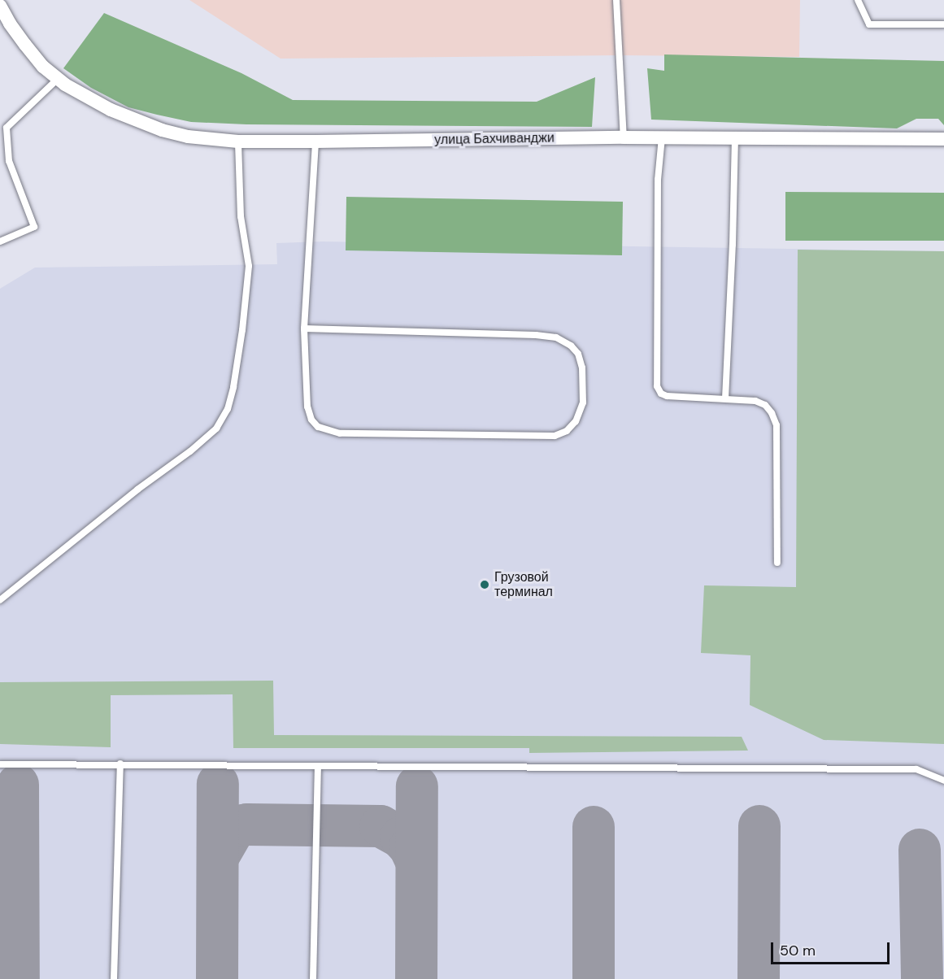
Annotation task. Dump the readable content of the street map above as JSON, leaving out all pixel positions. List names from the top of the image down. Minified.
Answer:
{"streets":{"street":["улица Бахчиванджи"]},"places":["Грузовой терминал"],"scale_bar":"50 m"}
